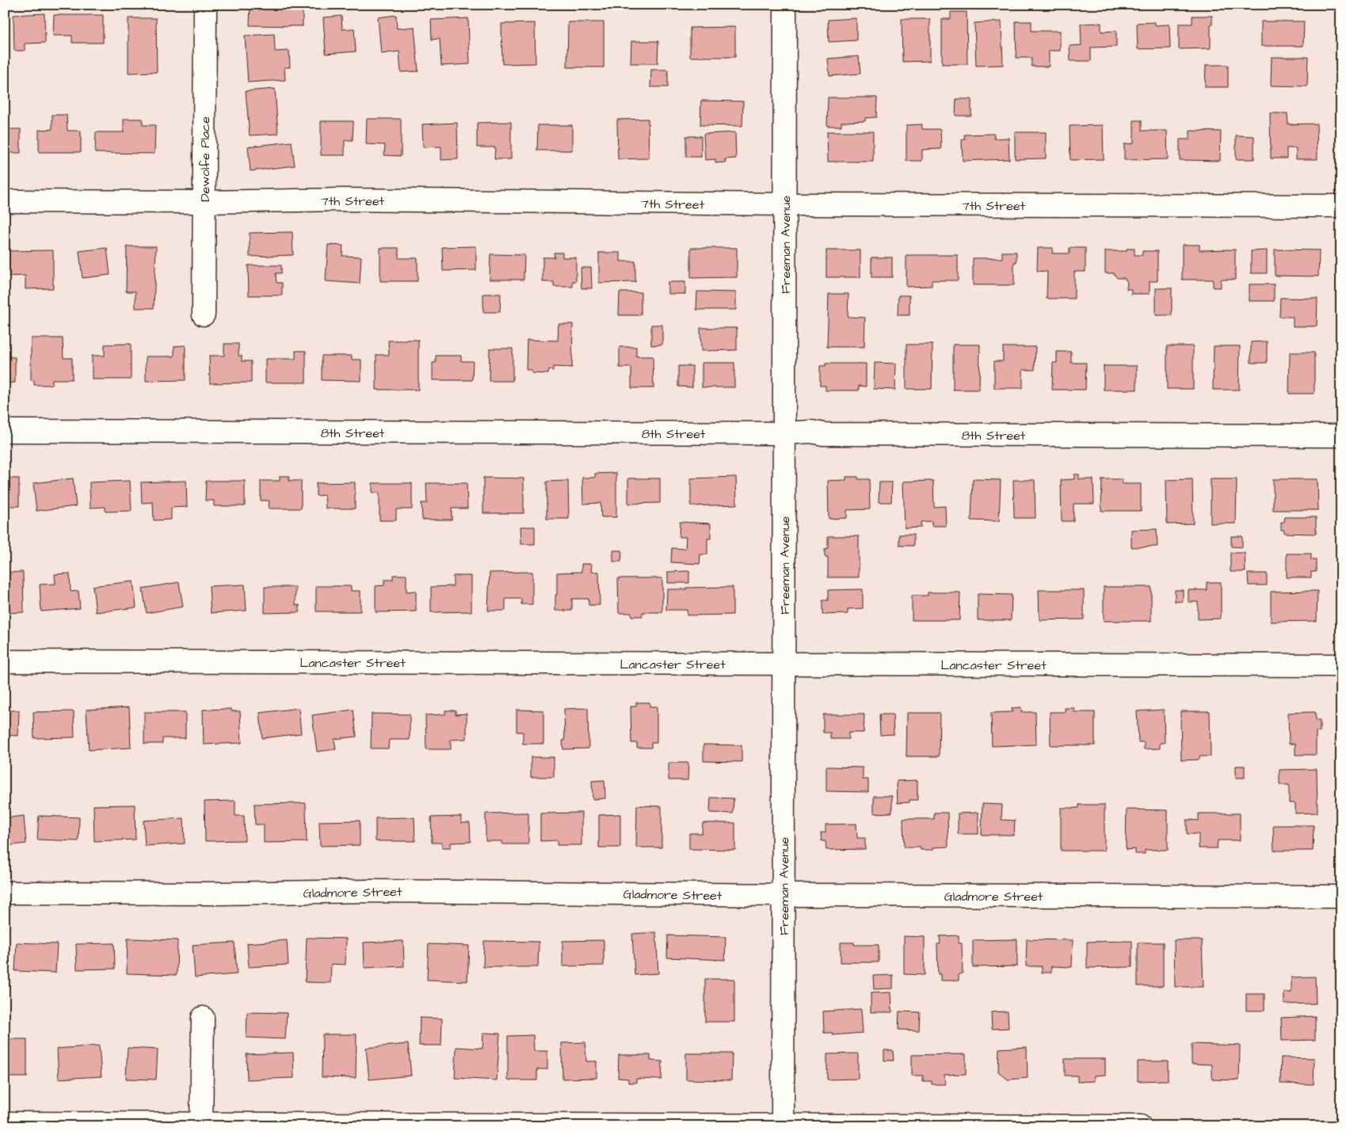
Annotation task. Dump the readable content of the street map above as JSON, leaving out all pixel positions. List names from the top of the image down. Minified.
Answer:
{"streets":{"street":["Dewolfe Place","7th Street","Freeman Avenue","8th Street","Lancaster Street","Gladmore Street"]},"crossings":[["Dewolfe Place","7th Street"],["7th Street","Freeman Avenue"],["Freeman Avenue","8th Street"],["Freeman Avenue","Lancaster Street"],["Freeman Avenue","Gladmore Street"]]}
